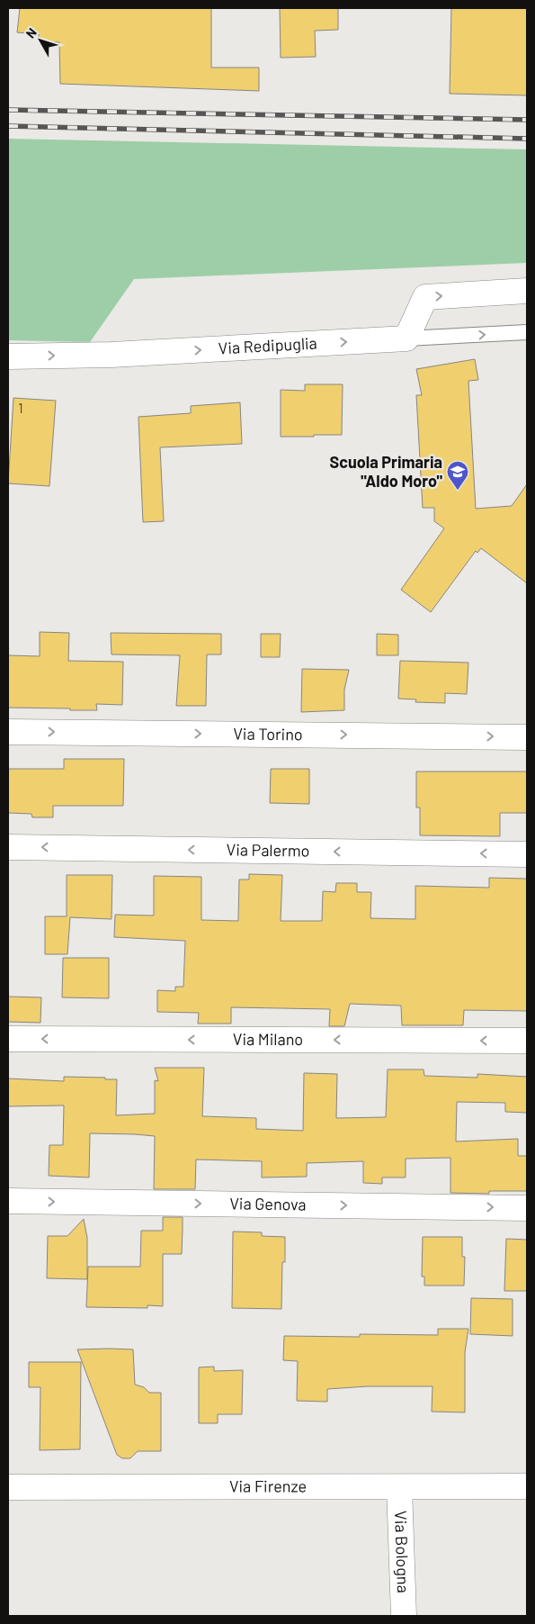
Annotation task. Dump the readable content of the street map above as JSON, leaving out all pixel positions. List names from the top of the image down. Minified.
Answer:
{"streets":{"street":["Via Redipuglia","Via Torino","Via Palermo","Via Milano","Via Genova","Via Firenze","Via Bologna"]},"crossings":[["Via Firenze","Via Bologna"]],"one_way":["Via Redipuglia","Via Torino","Via Palermo","Via Milano","Via Genova"],"places":{"school or university":["Scuola Primaria \"Aldo Moro\""]},"house_numbers":["1"],"north":"top left"}
